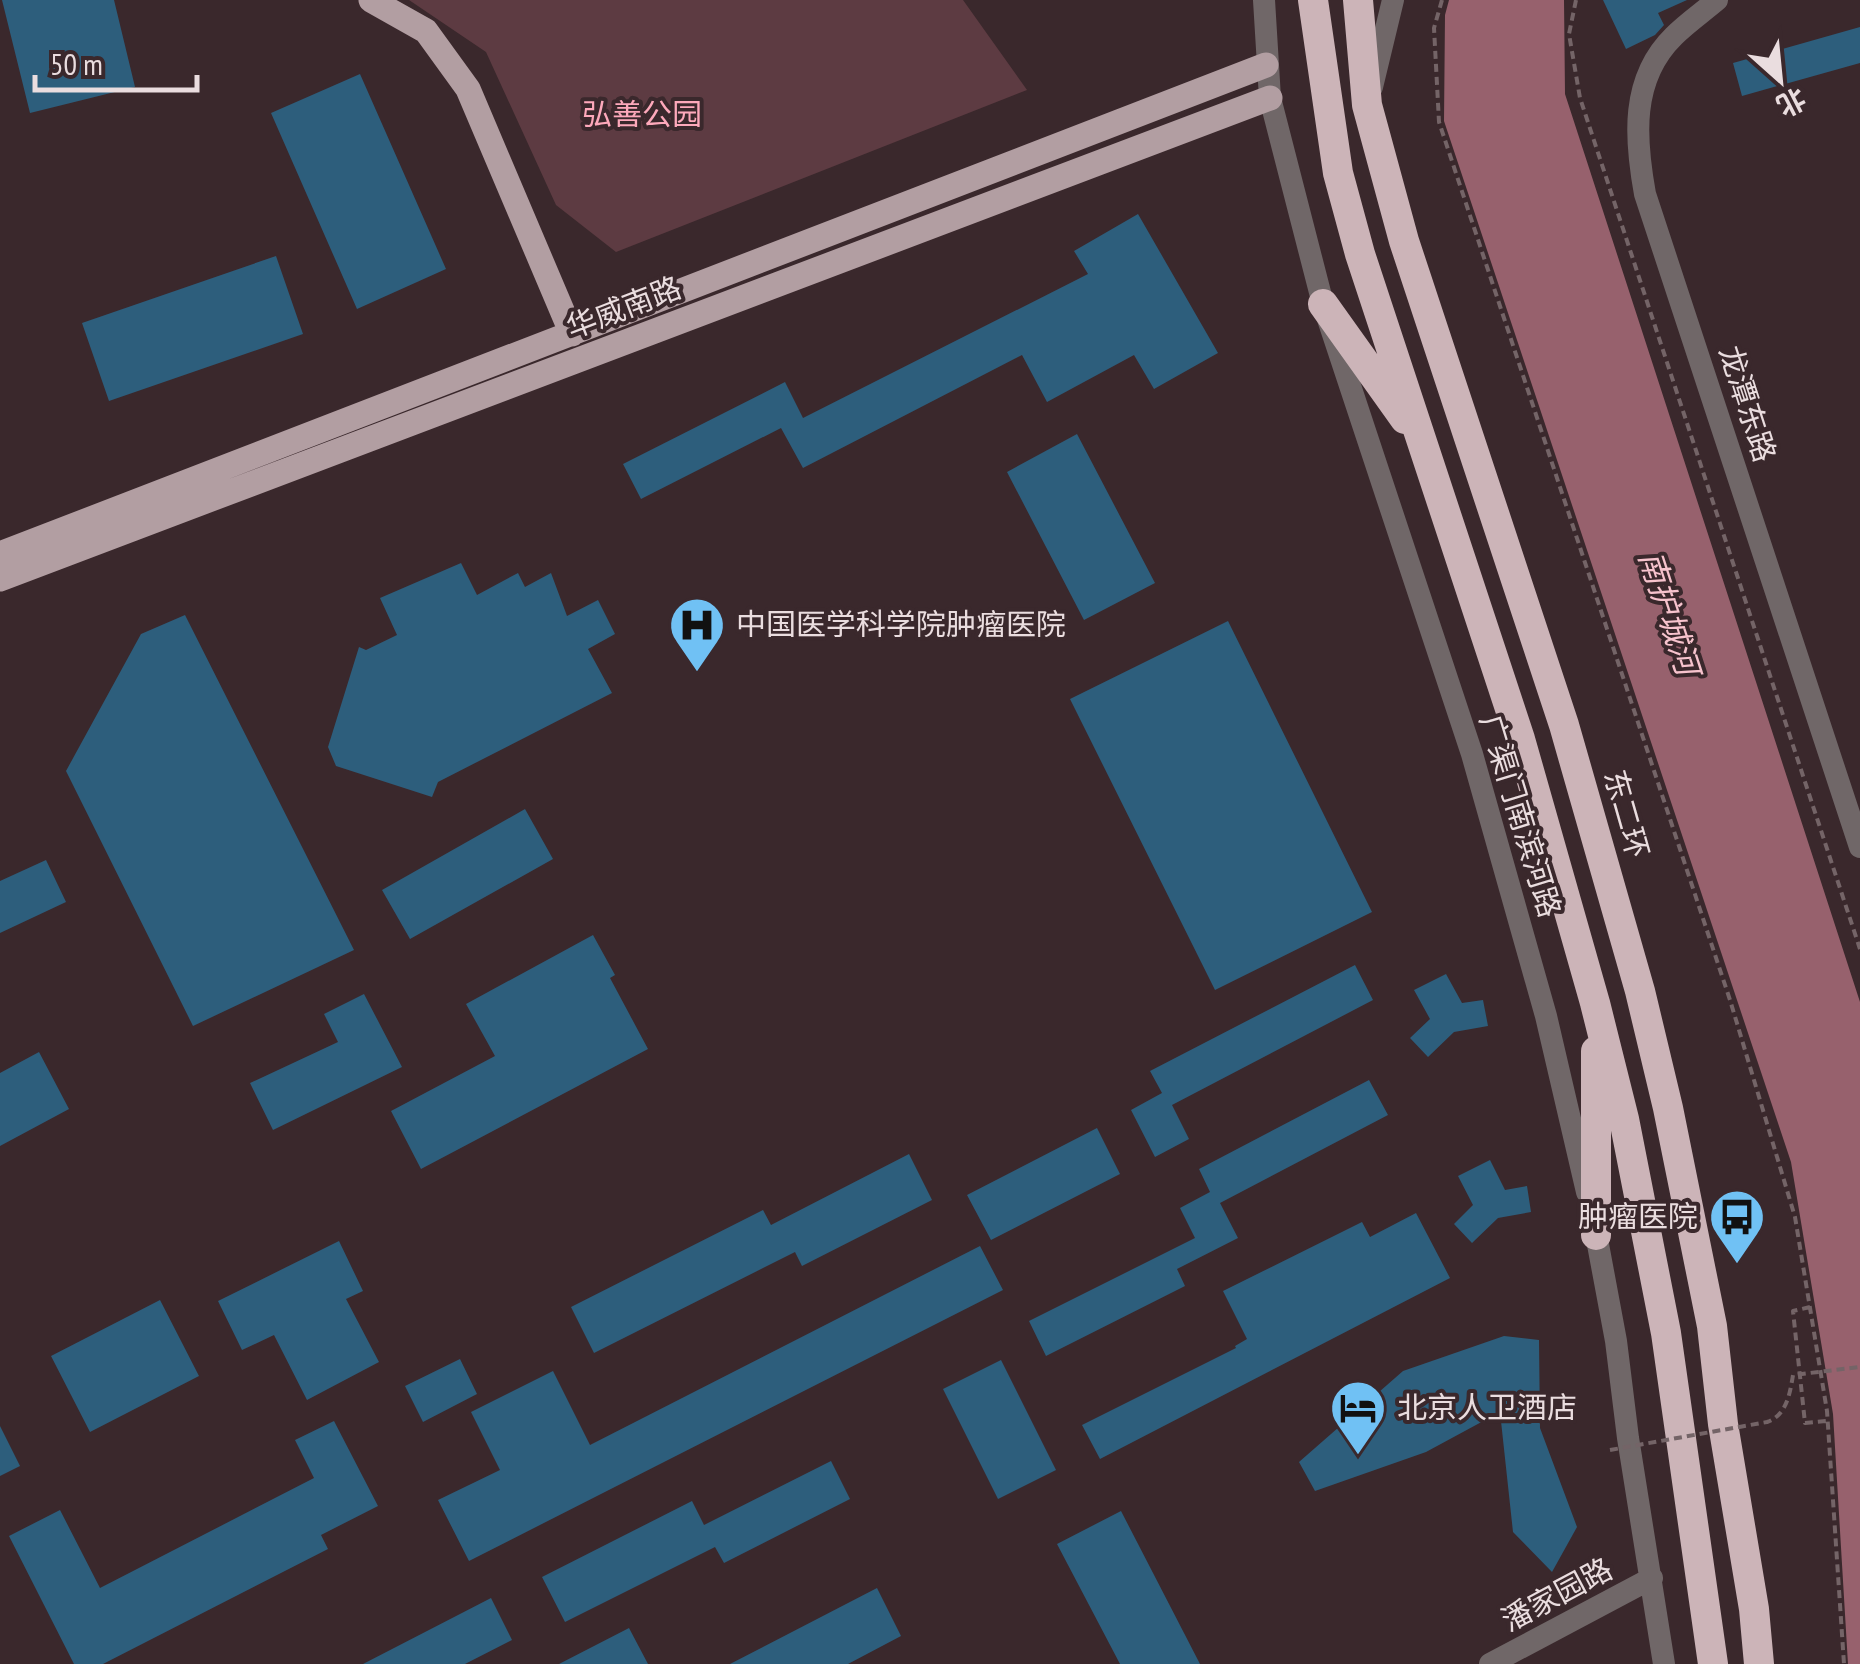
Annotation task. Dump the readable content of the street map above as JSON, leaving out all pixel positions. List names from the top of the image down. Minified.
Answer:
{"streets":{"highway":["东二环"],"main road":["华威南路"],"street":["龙潭东路","广渠门南滨河路","潘家园路"]},"crossings":[["华威南路","广渠门南滨河路"],["广渠门南滨河路","潘家园路"]],"water":["南护城河"],"parks":["弘善公园"],"places":{"hospital":["中国医学科学院肿瘤医院"],"bus stop":["肿瘤医院"],"hotel":["北京人卫酒店"]},"scale_bar":"50 m","north":"bottom right"}
